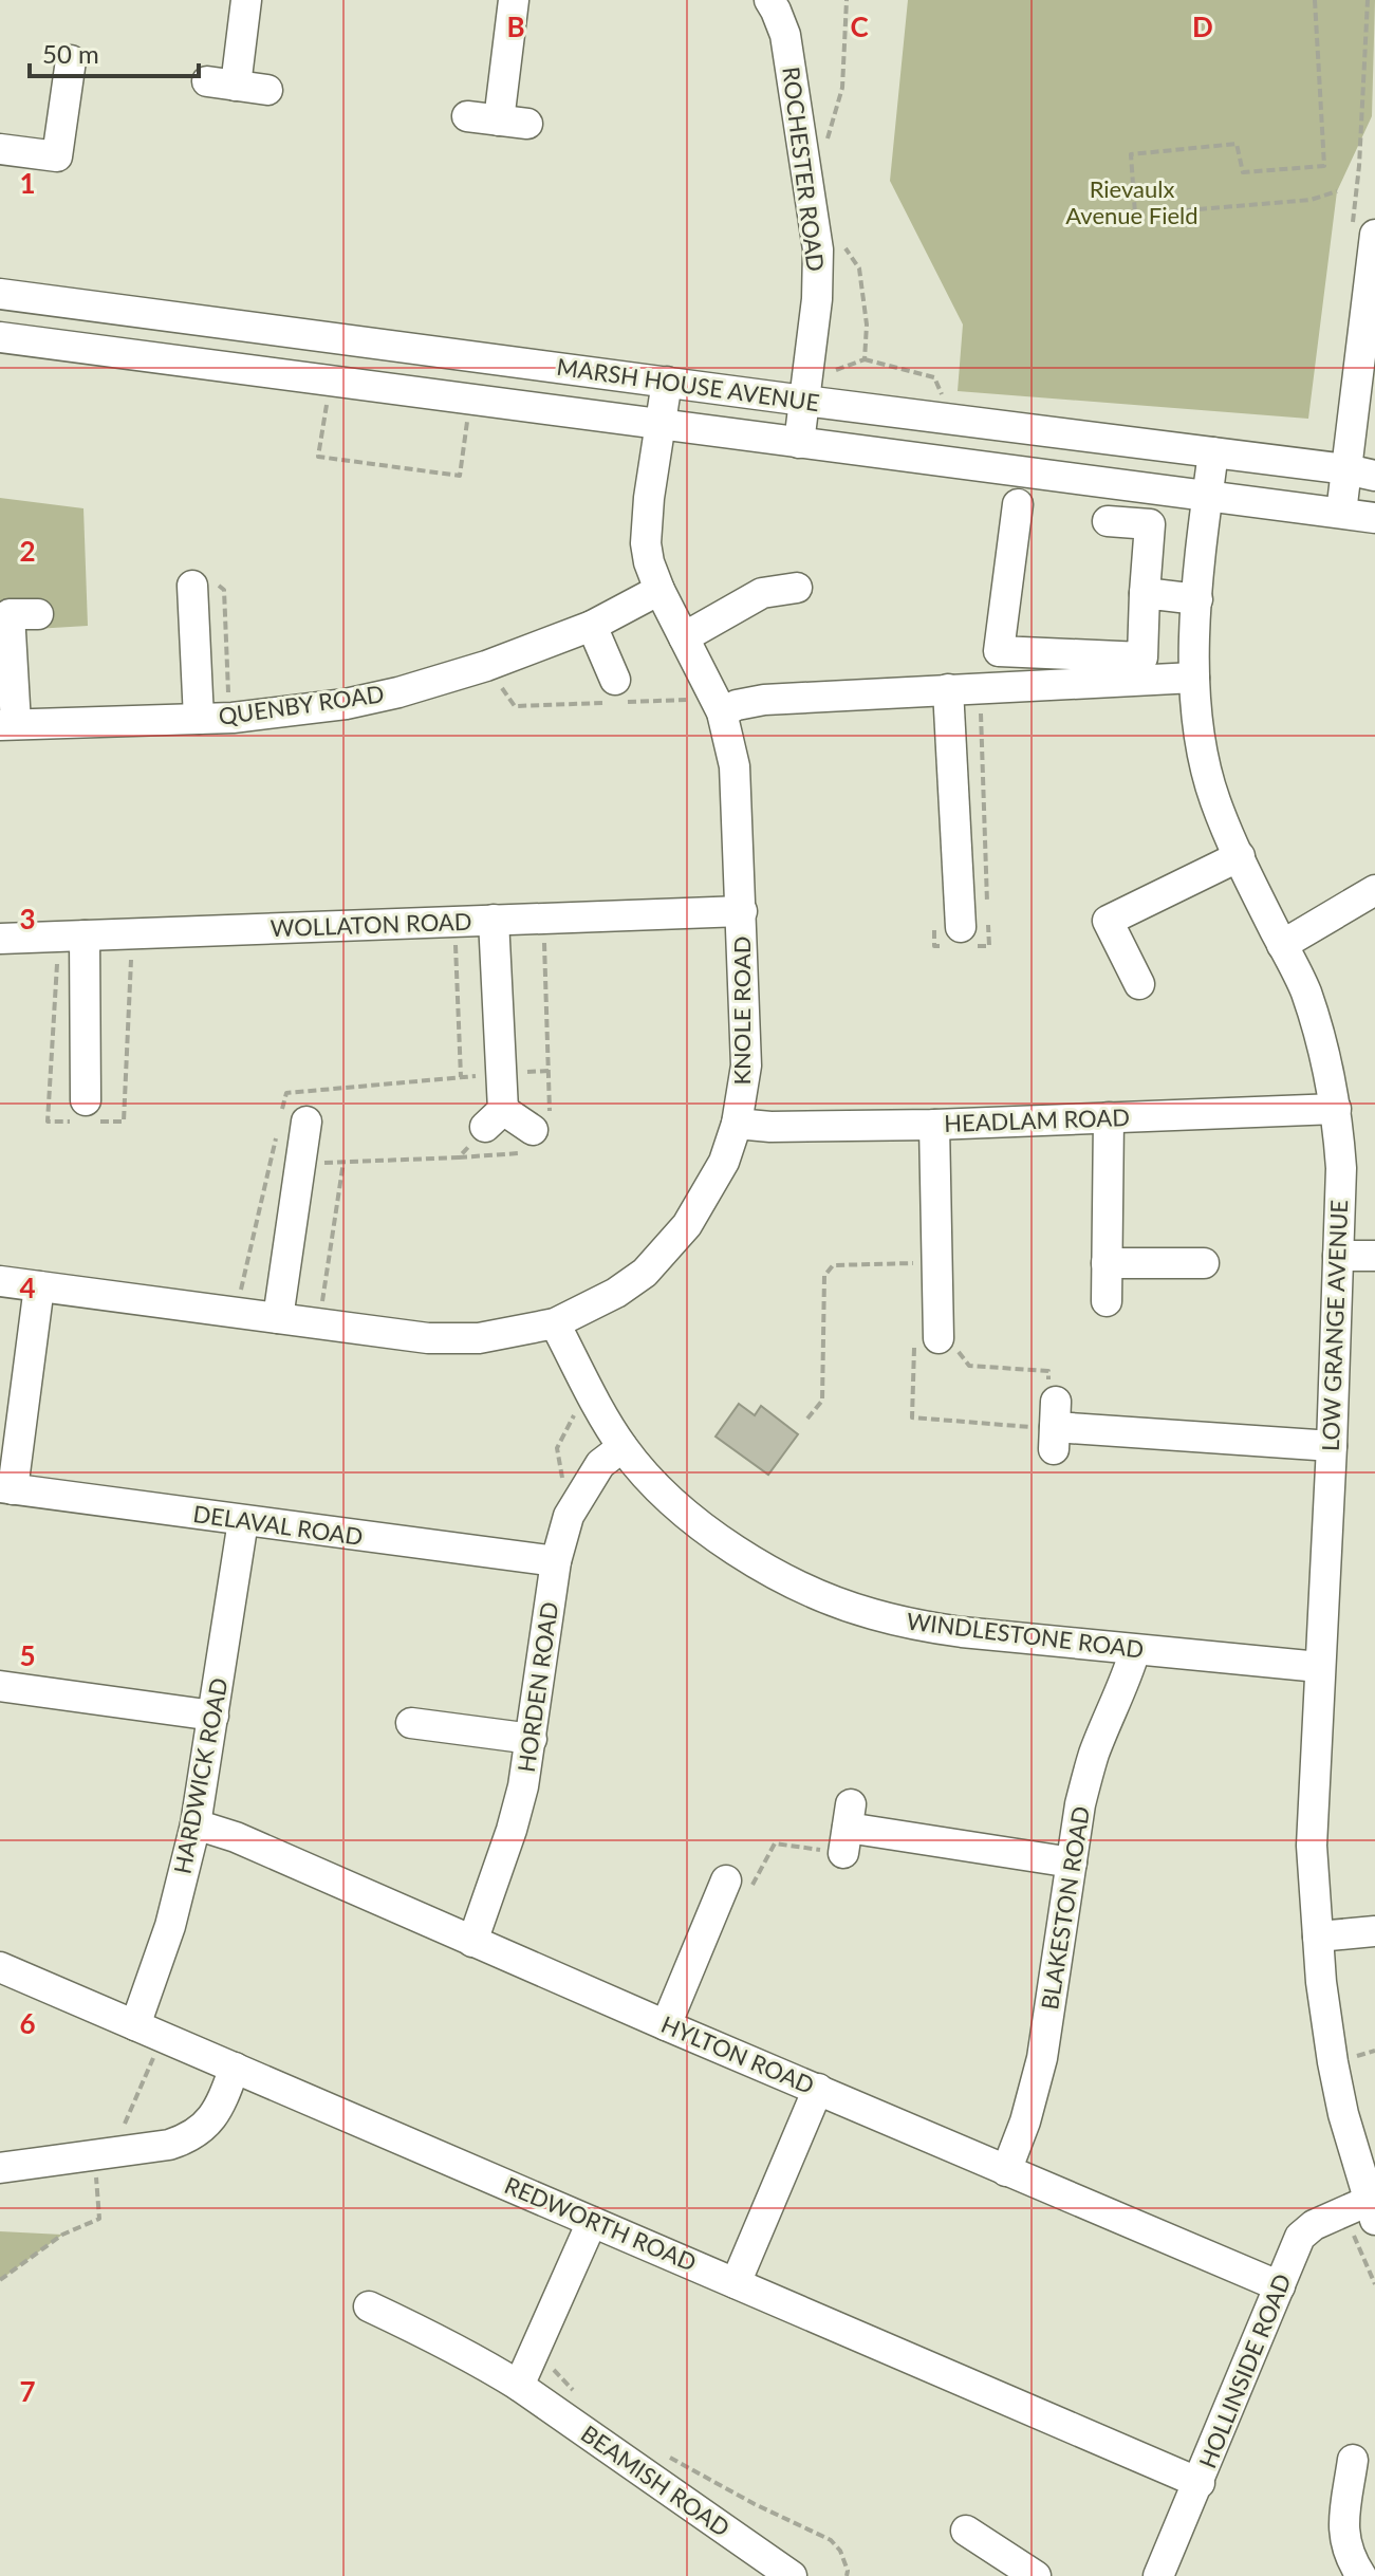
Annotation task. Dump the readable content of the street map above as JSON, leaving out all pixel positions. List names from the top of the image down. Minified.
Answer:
{"streets":{"street":["ROCHESTER ROAD","MARSH HOUSE AVENUE","QUENBY ROAD","WOLLATON ROAD","KNOLE ROAD","HEADLAM ROAD","LOW GRANGE AVENUE","DELAVAL ROAD","WINDLESTONE ROAD","HORDEN ROAD","HARDWICK ROAD","BLAKESTON ROAD","HYLTON ROAD","REDWORTH ROAD","HOLLINSIDE ROAD","BEAMISH ROAD"]},"crossings":[["ROCHESTER ROAD","MARSH HOUSE AVENUE"],["MARSH HOUSE AVENUE","KNOLE ROAD"],["MARSH HOUSE AVENUE","LOW GRANGE AVENUE"],["QUENBY ROAD","KNOLE ROAD"],["WOLLATON ROAD","KNOLE ROAD"],["KNOLE ROAD","HEADLAM ROAD"],["KNOLE ROAD","WINDLESTONE ROAD"],["HEADLAM ROAD","LOW GRANGE AVENUE"],["LOW GRANGE AVENUE","WINDLESTONE ROAD"],["LOW GRANGE AVENUE","HOLLINSIDE ROAD"],["DELAVAL ROAD","HORDEN ROAD"],["DELAVAL ROAD","HARDWICK ROAD"],["WINDLESTONE ROAD","HORDEN ROAD"],["WINDLESTONE ROAD","BLAKESTON ROAD"],["HORDEN ROAD","HYLTON ROAD"],["HARDWICK ROAD","HYLTON ROAD"],["HARDWICK ROAD","REDWORTH ROAD"],["BLAKESTON ROAD","HYLTON ROAD"],["HYLTON ROAD","HOLLINSIDE ROAD"],["REDWORTH ROAD","HOLLINSIDE ROAD"]],"parks":["Rievaulx Avenue Field"],"scale_bar":"50 m","grid":{"columns":["B","C","D"],"rows":["1","2","3","4","5","6","7"]}}
